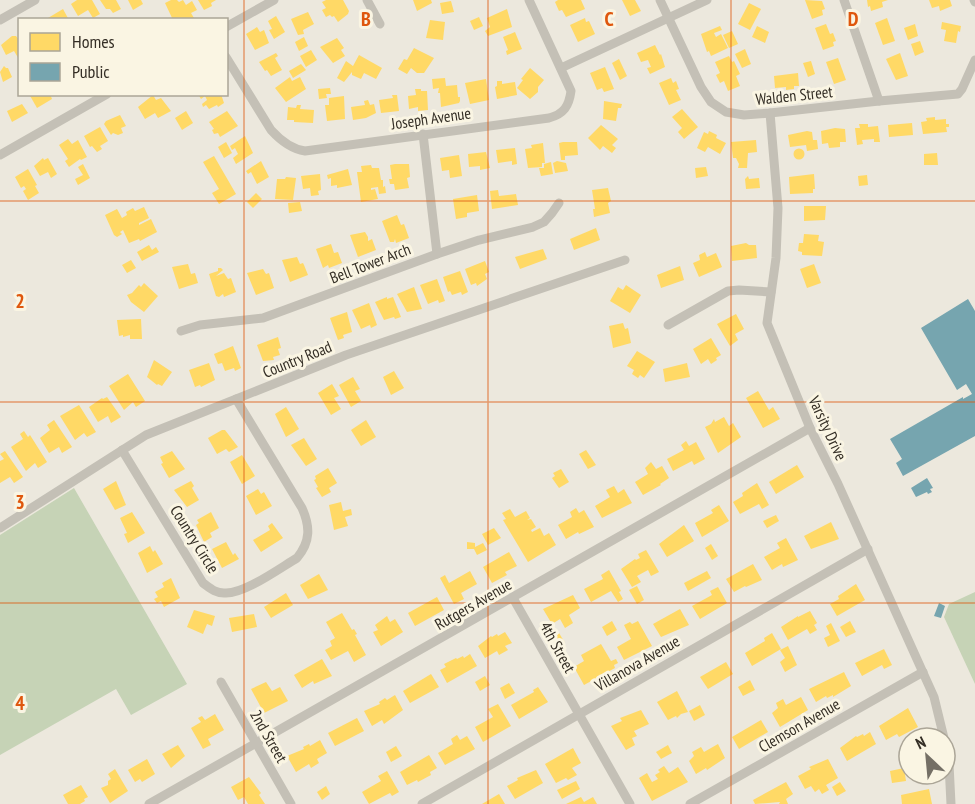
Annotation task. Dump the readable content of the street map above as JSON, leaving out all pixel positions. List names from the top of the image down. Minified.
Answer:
{"streets":{"street":["Walden Street","Joseph Avenue","Bell Tower Arch","Country Road","Varsity Drive","Country Circle","Rutgers Avenue","4th Street","Villanova Avenue","Clemson Avenue","2nd Street"]},"crossings":[["Walden Street","Varsity Drive"],["Country Road","Country Circle"],["Varsity Drive","Rutgers Avenue"],["Varsity Drive","Villanova Avenue"],["Varsity Drive","Clemson Avenue"],["Rutgers Avenue","4th Street"],["Rutgers Avenue","2nd Street"],["4th Street","Villanova Avenue"]],"legend":["Homes","Public"],"north":"top left","grid":{"columns":["B","C","D"],"rows":["2","3","4"]}}
